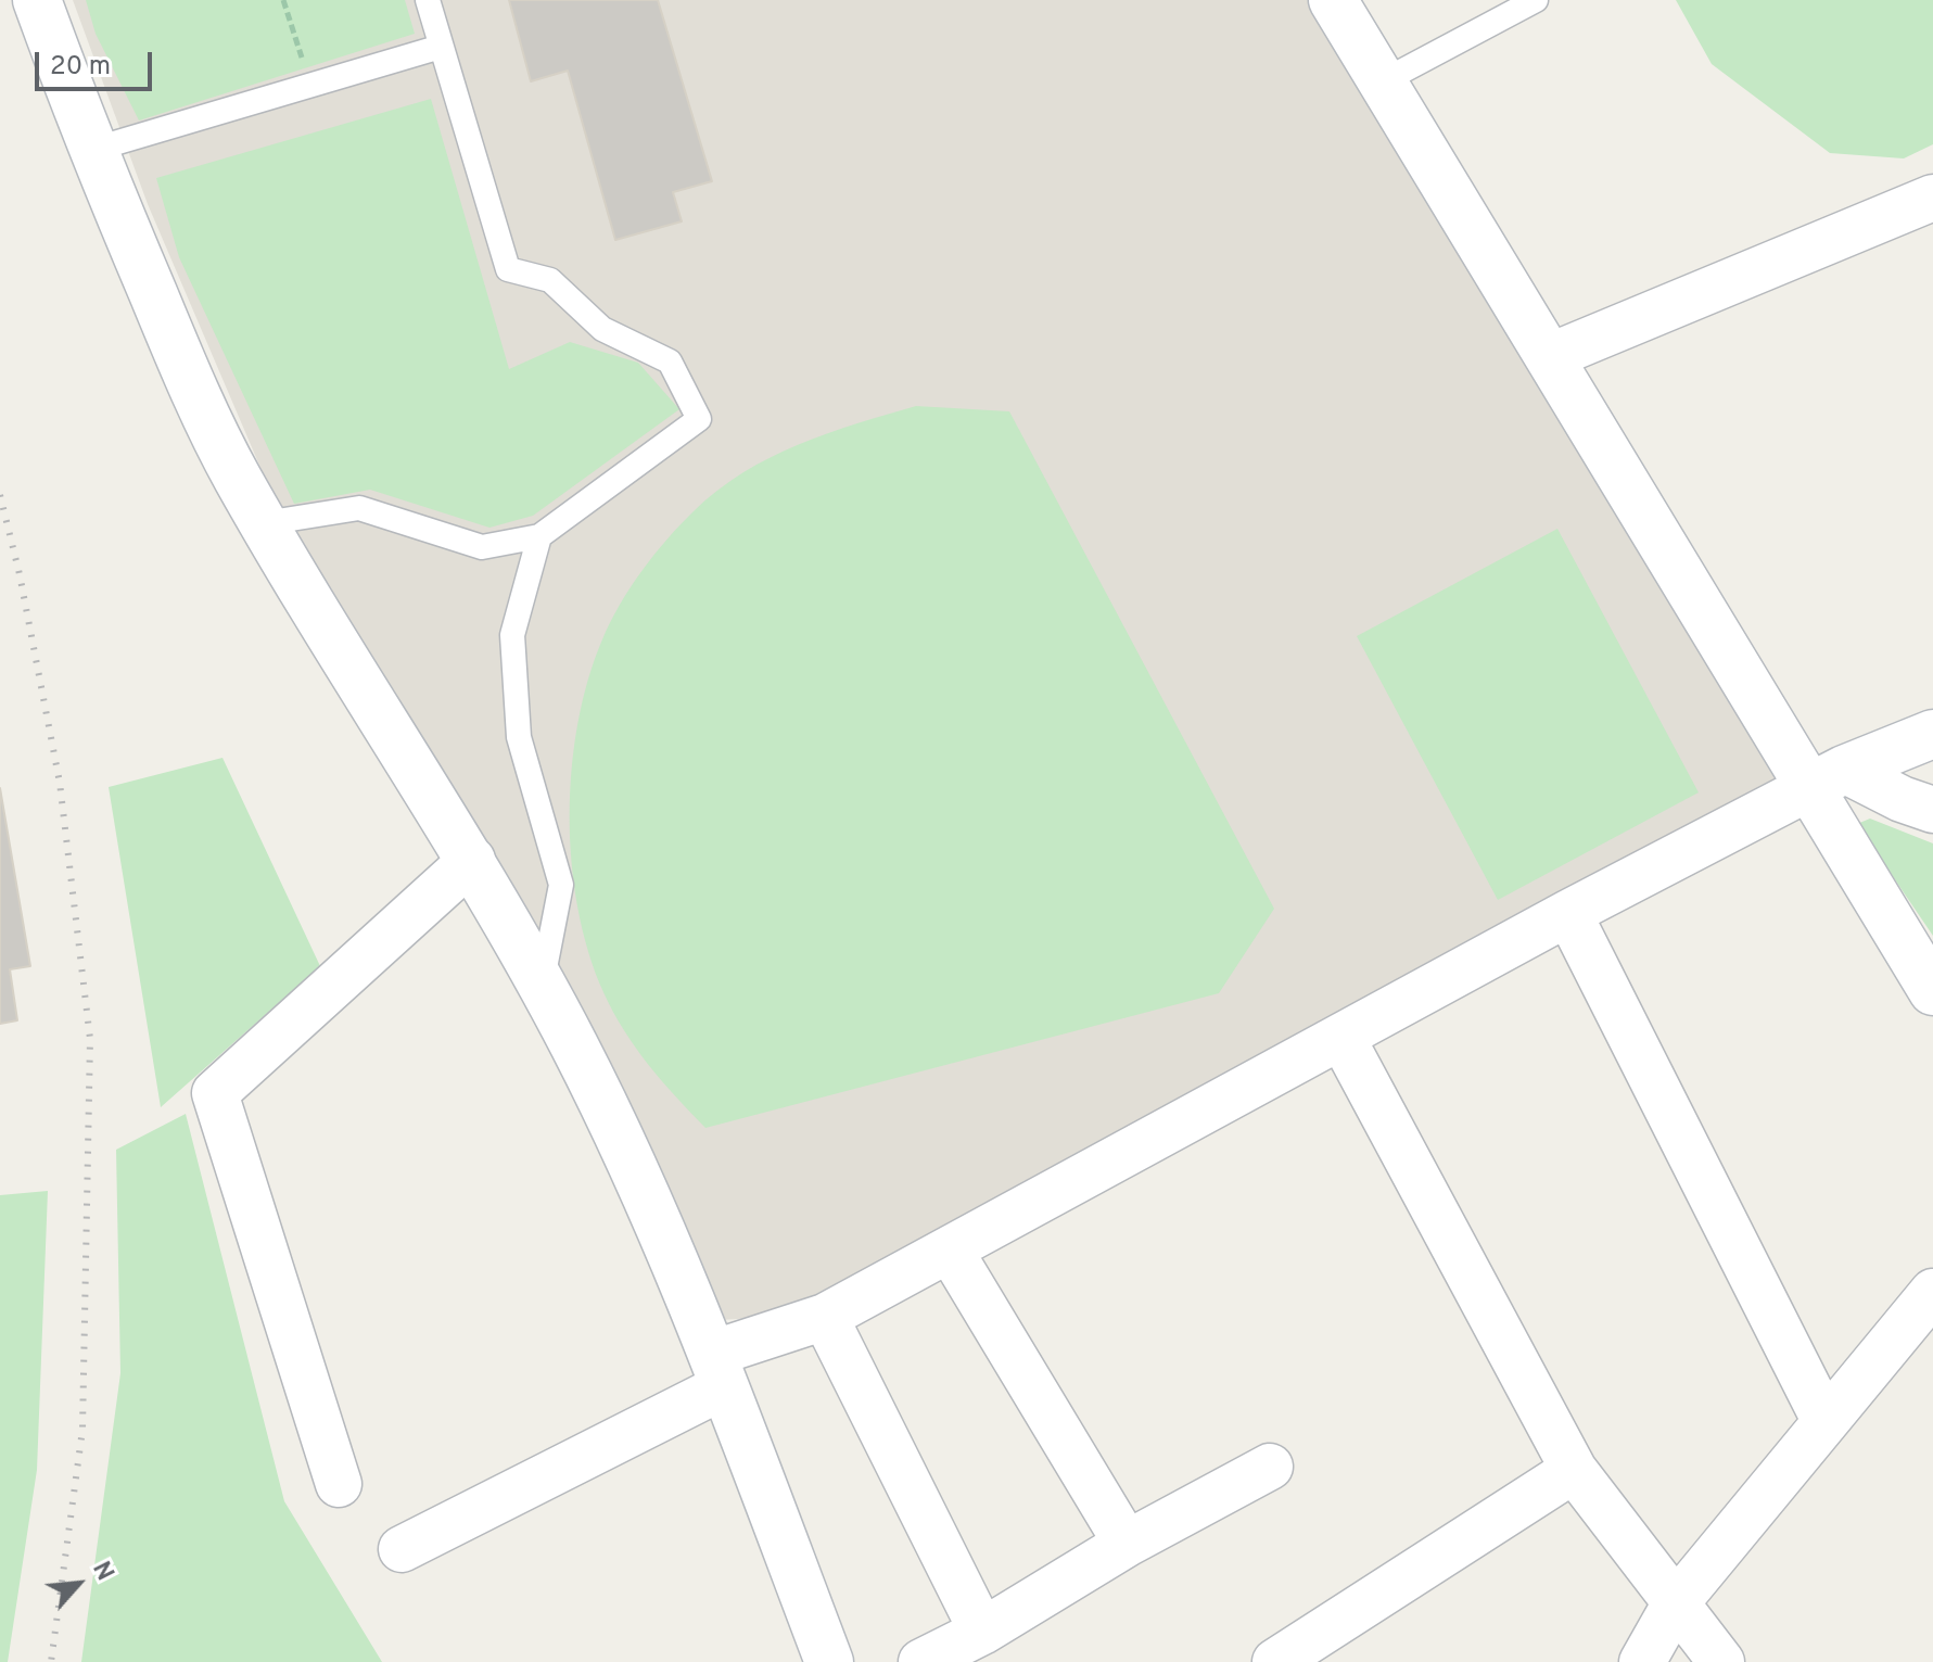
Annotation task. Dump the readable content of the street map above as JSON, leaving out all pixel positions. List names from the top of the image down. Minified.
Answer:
{"scale_bar":"20 m","north":"top right"}
